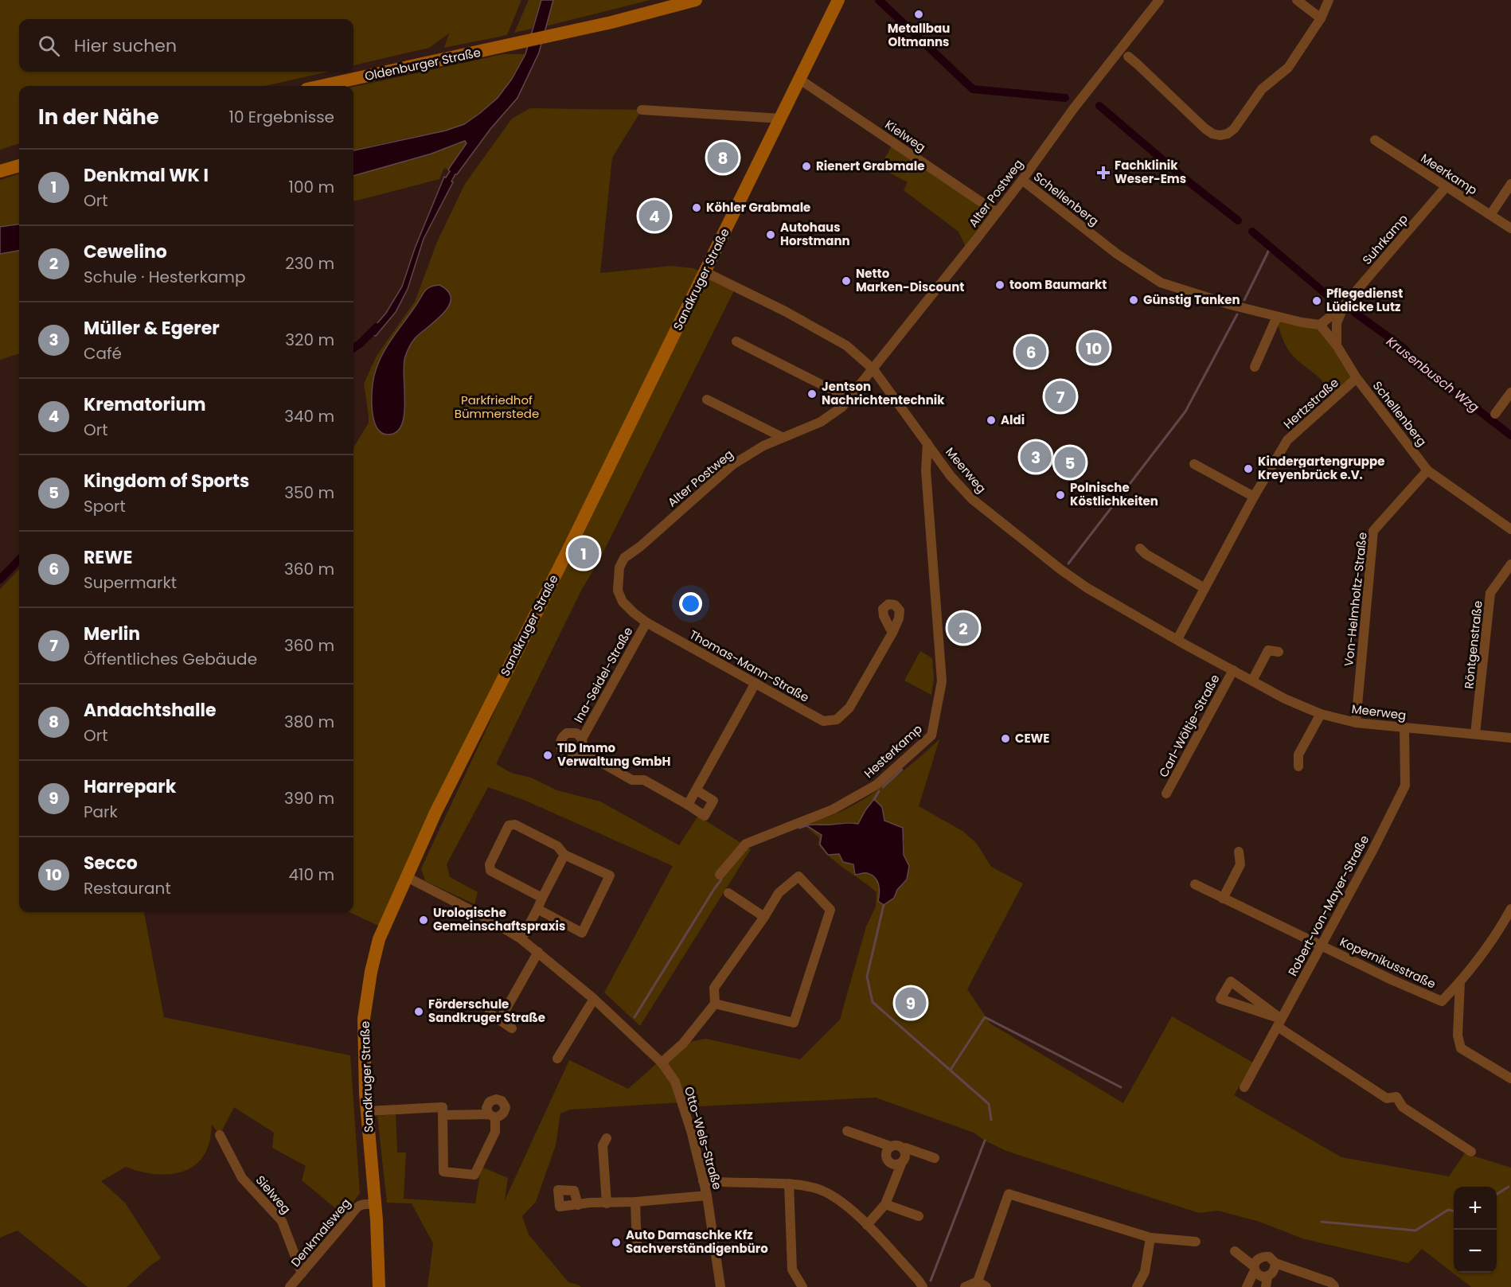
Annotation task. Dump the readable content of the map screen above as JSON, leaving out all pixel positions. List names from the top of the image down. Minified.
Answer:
{"streets":{"street":["Oldenburger Straße","Kielweg","Meerkamp","Alter Postweg","Schellenberg","Suhrkamp","Sandkruger Straße","Hertzstraße","Meerweg","Von-Helmholtz-Straße","Röntgenstraße","Thomas-Mann-Straße","Ina-Seidel-Straße","Carl-Wöltje-Straße","Hesterkamp","Robert-von-Mayer-Straße","Kopernikusstraße","Otto-Wels-Straße","Sielweg","Denkmalsweg"]},"crossings":[["Kielweg","Alter Postweg"],["Kielweg","Sandkruger Straße"],["Meerkamp","Suhrkamp"],["Alter Postweg","Schellenberg"],["Alter Postweg","Meerweg"],["Alter Postweg","Thomas-Mann-Straße"],["Schellenberg","Suhrkamp"],["Schellenberg","Hertzstraße"],["Schellenberg","Von-Helmholtz-Straße"],["Sandkruger Straße","Meerweg"],["Sandkruger Straße","Otto-Wels-Straße"],["Sandkruger Straße","Denkmalsweg"],["Hertzstraße","Meerweg"],["Meerweg","Von-Helmholtz-Straße"],["Meerweg","Röntgenstraße"],["Meerweg","Carl-Wöltje-Straße"],["Meerweg","Hesterkamp"],["Meerweg","Robert-von-Mayer-Straße"],["Thomas-Mann-Straße","Ina-Seidel-Straße"],["Robert-von-Mayer-Straße","Kopernikusstraße"],["Sielweg","Denkmalsweg"]],"water":["Krusenbusch Wzg"],"parks":["Parkfriedhof Bümmerstede"],"places":{"other":["Metallbau Oltmanns","Rienert Grabmale","Köhler Grabmale","Autohaus Horstmann","Netto Marken-Discount","toom Baumarkt","Günstig Tanken","Pflegedienst Lüdicke Lutz","Jentson Nachrichtentechnik","Aldi","Kindergartengruppe Kreyenbrück e.V.","Polnische Köstlichkeiten","CEWE","TID Immo Verwaltung GmbH","Urologische Gemeinschaftspraxis","Förderschule Sandkruger Straße","Auto Damaschke Kfz Sachverständigenbüro"],"health":["Fachklinik Weser-Ems"]},"page":{"search":"Hier suchen","heading":["In der Nähe","10 Ergebnisse"],"pins":["8","4","10","6","7","3","5","1","2","9"],"list":[{"mark":"1","name":"Denkmal WK I","note":"Ort","value":"100 m"},{"mark":"2","name":"Cewelino","note":"Schule · Hesterkamp","value":"230 m"},{"mark":"3","name":"Müller & Egerer","note":"Café","value":"320 m"},{"mark":"4","name":"Krematorium","note":"Ort","value":"340 m"},{"mark":"5","name":"Kingdom of Sports","note":"Sport","value":"350 m"},{"mark":"6","name":"REWE","note":"Supermarkt","value":"360 m"},{"mark":"7","name":"Merlin","note":"Öffentliches Gebäude","value":"360 m"},{"mark":"8","name":"Andachtshalle","note":"Ort","value":"380 m"},{"mark":"9","name":"Harrepark","note":"Park","value":"390 m"},{"mark":"10","name":"Secco","note":"Restaurant","value":"410 m"}],"map_buttons":["+","−"]}}
